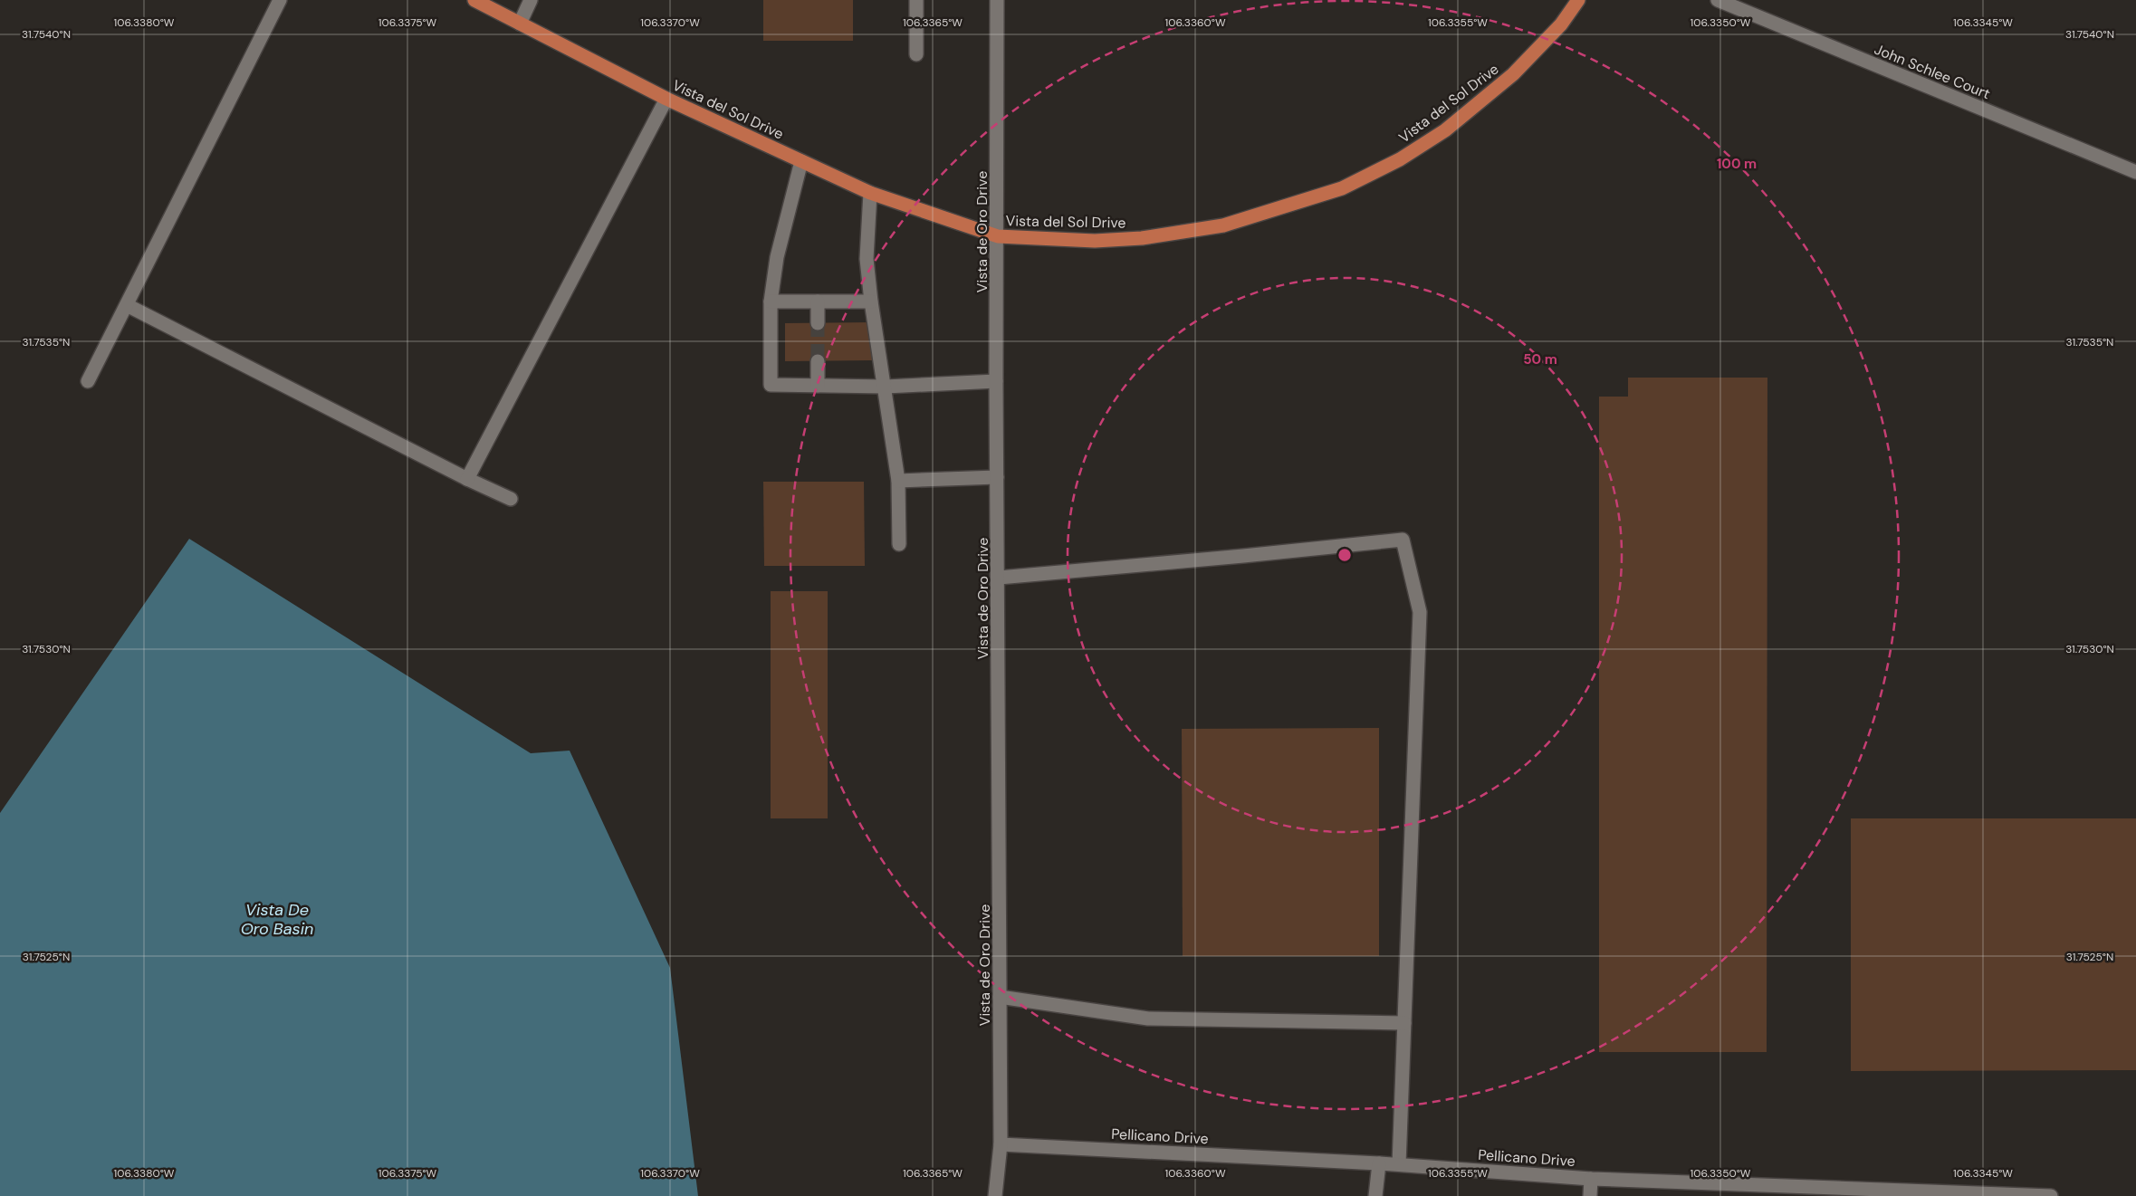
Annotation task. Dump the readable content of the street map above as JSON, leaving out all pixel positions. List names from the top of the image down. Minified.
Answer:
{"streets":{"main road":["Vista del Sol Drive"],"street":["John Schlee Court","Vista de Oro Drive","Pellicano Drive"]},"crossings":[["Vista del Sol Drive","Vista de Oro Drive"],["Vista de Oro Drive","Pellicano Drive"]],"water":["Vista De Oro Basin"],"coordinates":["106.3380°W","106.3375°W","106.3370°W","106.3365°W","106.3360°W","106.3355°W","106.3350°W","106.3345°W","31.7540°N","31.7535°N","31.7530°N","31.7525°N"],"rings":["100 m","50 m"]}
